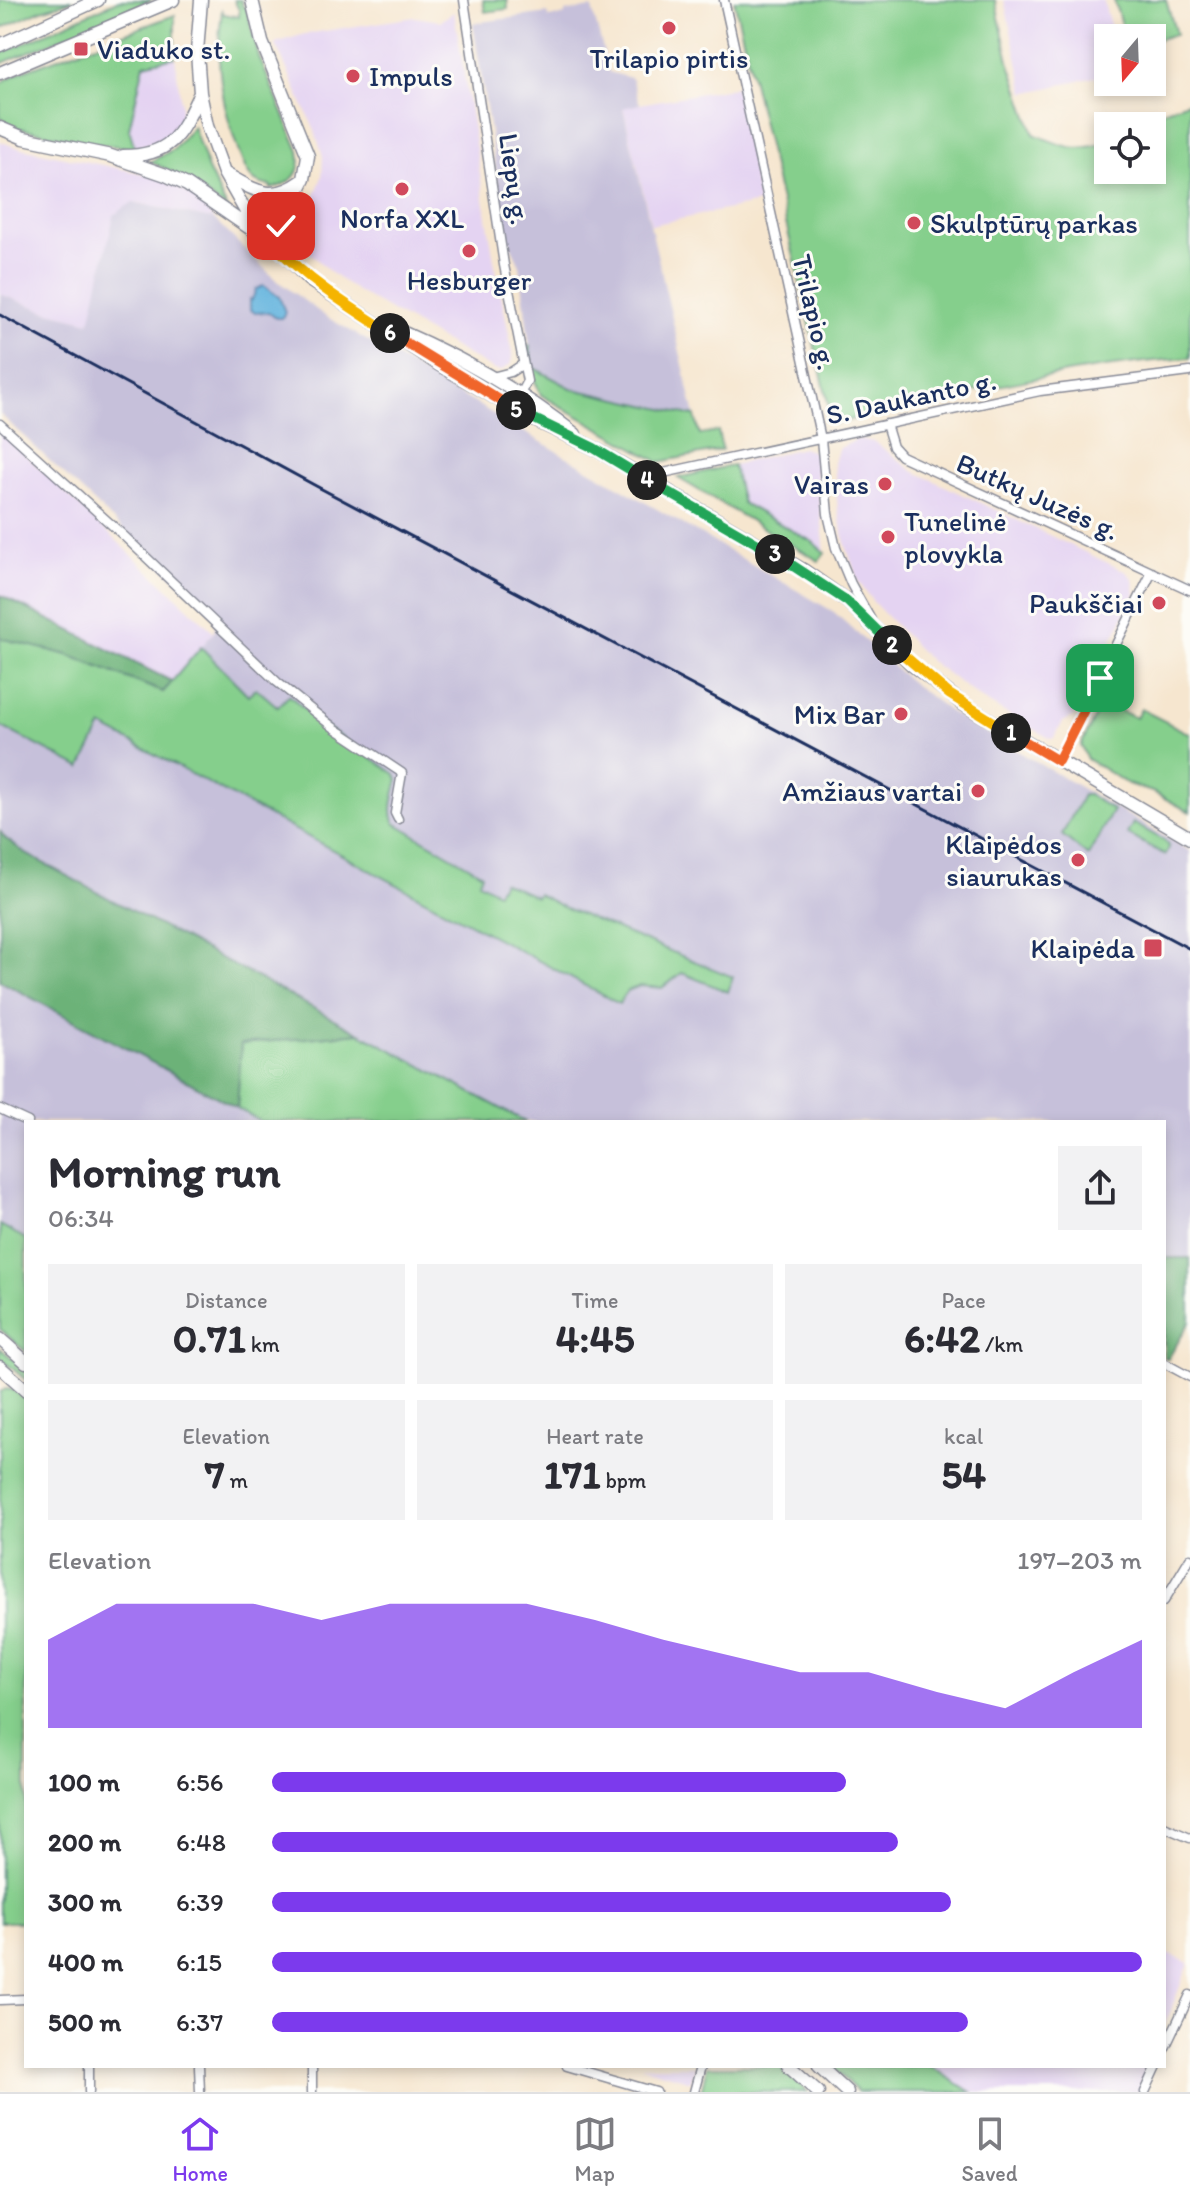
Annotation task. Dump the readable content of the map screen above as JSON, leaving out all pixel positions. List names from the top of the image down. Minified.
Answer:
{"streets":{"street":["Liepų g.","Trilapio g.","S. Daukanto g.","Butkų Juzės g."]},"crossings":[["Trilapio g.","S. Daukanto g."],["S. Daukanto g.","Butkų Juzės g."]],"places":{"other":["Trilapio pirtis","Impuls","Norfa XXL","Skulptūrų parkas","Hesburger","Vairas","Tunelinė plovykla","Paukščiai","Mix Bar","Amžiaus vartai","Klaipėdos siaurukas"],"transit":["Viaduko st.","Klaipėda"]},"north":"bottom","page":{"pins":["6","5","4","3","2","1"],"heading":["Morning run","06:34"],"stats":[["Distance","0.71 km"],["Time","4:45"],["Pace","6:42 /km"],["Elevation","7 m"],["Heart rate","171 bpm"],["kcal","54"]],"chart":["Elevation","197–203 m"],"list":[{"name":"100 m","note":"6:56"},{"name":"200 m","note":"6:48"},{"name":"300 m","note":"6:39"},{"name":"400 m","note":"6:15"},{"name":"500 m","note":"6:37"}],"tabs":["Home","Map","Saved"]}}
